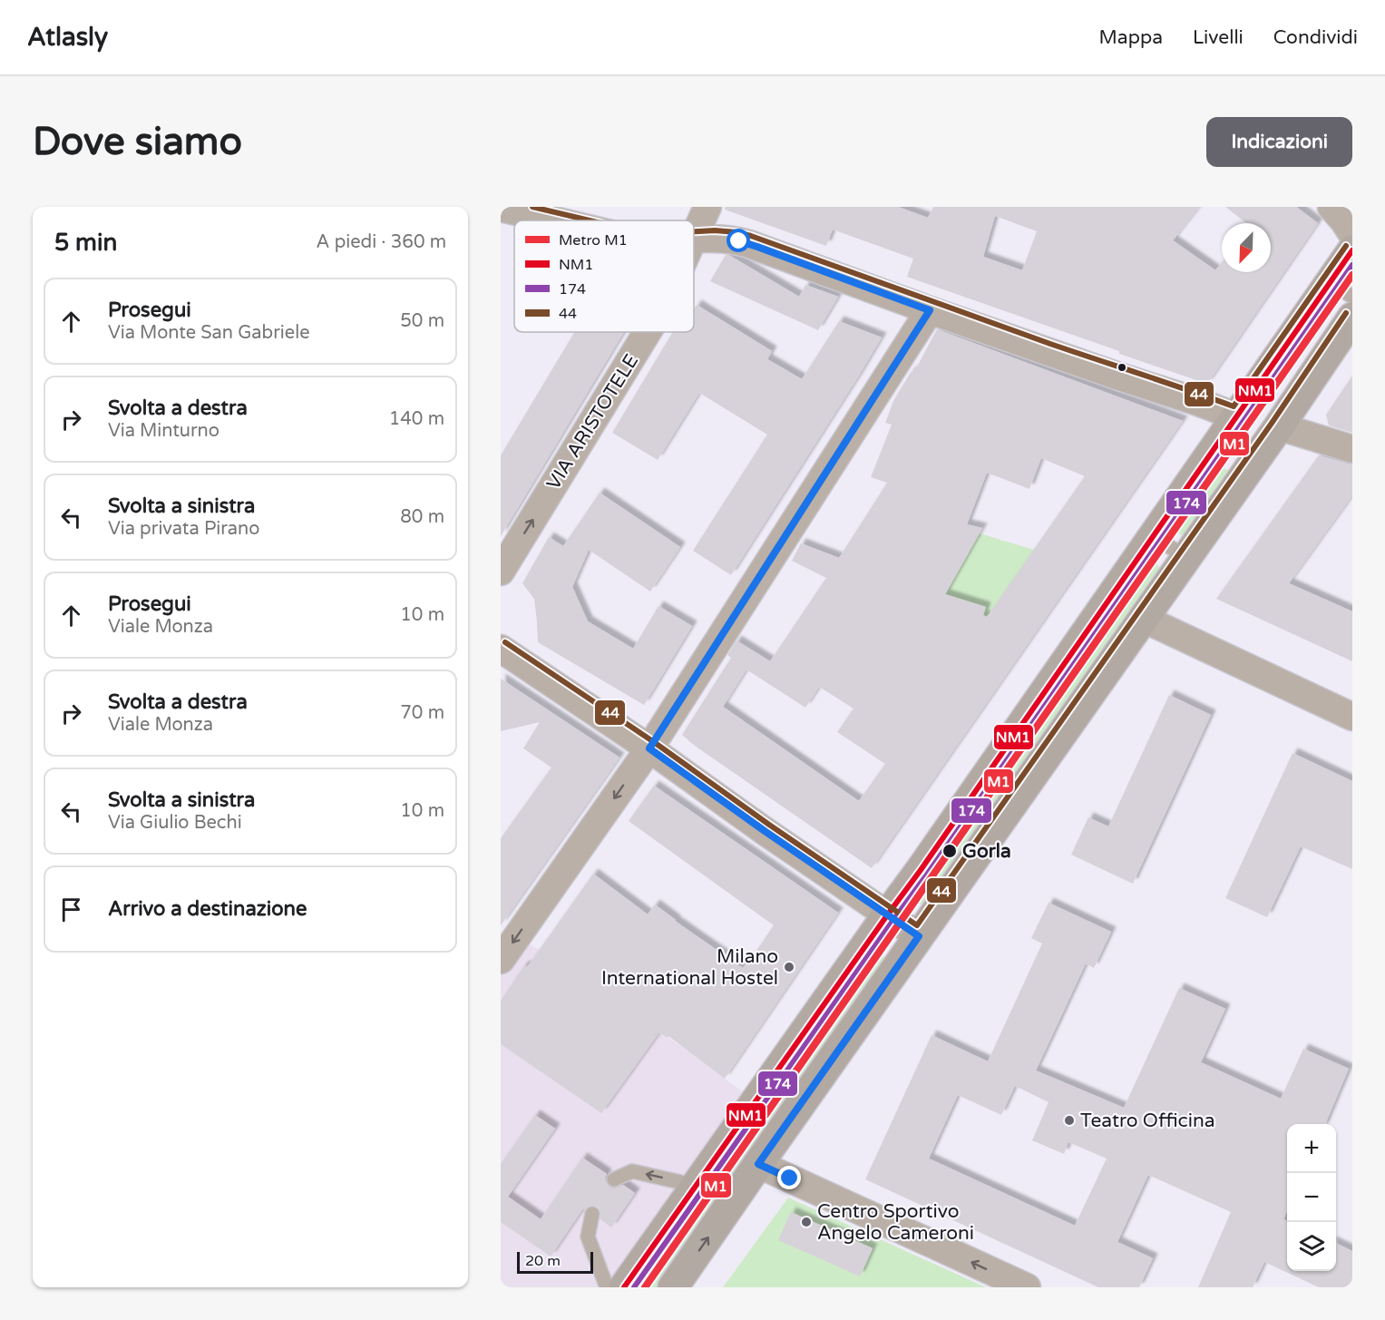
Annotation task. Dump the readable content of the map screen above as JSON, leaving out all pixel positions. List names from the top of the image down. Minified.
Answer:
{"streets":{"street":["VIA ARISTOTELE"]},"places":["Gorla","Milano International Hostel","Teatro Officina","Centro Sportivo Angelo Cameroni"],"lines":["transit line 44","transit line NM1","transit line 174","metro line M1"],"legend":["Metro M1","NM1","174","44"],"scale_bar":"20 m","north":"bottom left","page":{"header":"Atlasly","nav":["Mappa","Livelli","Condividi"],"buttons":"Indicazioni","title":"Dove siamo","heading":["5 min","A piedi · 360 m"],"list":[["Prosegui","Via Monte San Gabriele","50 m"],["Svolta a destra","Via Minturno","140 m"],["Svolta a sinistra","Via privata Pirano","80 m"],["Prosegui","Viale Monza","10 m"],["Svolta a destra","Viale Monza","70 m"],["Svolta a sinistra","Via Giulio Bechi","10 m"],"Arrivo a destinazione"],"map_buttons":["+","−"],"scale":"20 m"}}
